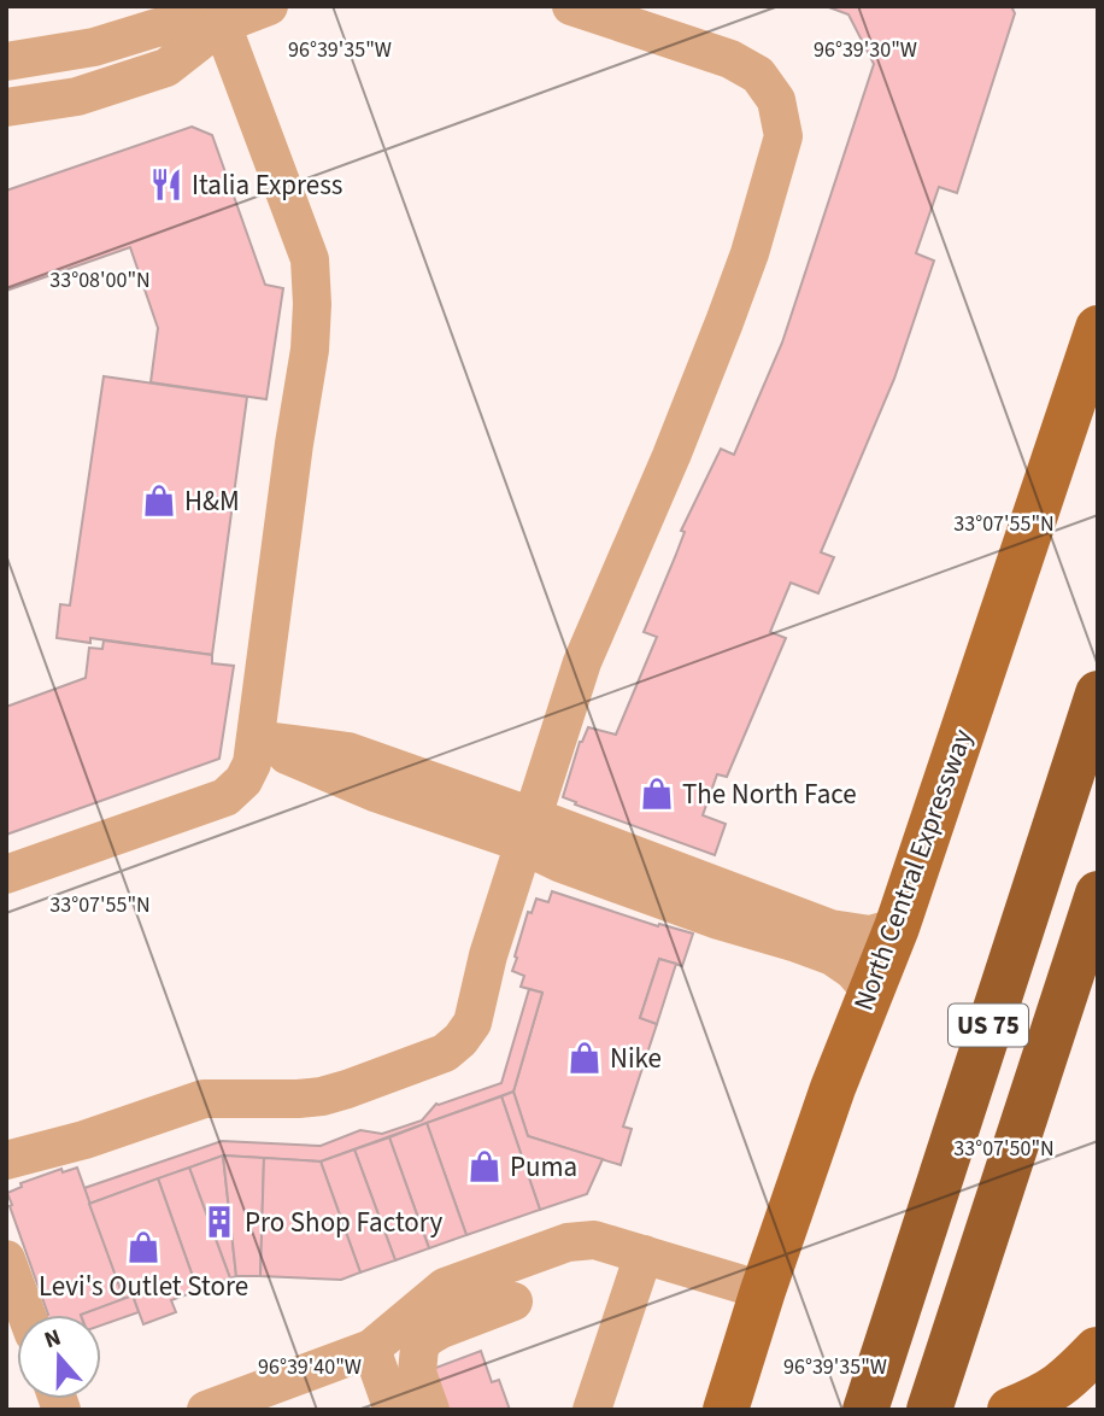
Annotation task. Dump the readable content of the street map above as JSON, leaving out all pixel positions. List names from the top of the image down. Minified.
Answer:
{"streets":{"highway":["US 75"],"main road":["North Central Expressway"]},"places":{"restaurant":["Italia Express"],"shop":["H&M","The North Face","Nike","Puma","Levi's Outlet Store"],"building":["Pro Shop Factory"]},"north":"top","coordinates":["96°39'35\"W","96°39'30\"W","33°08'00\"N","33°07'55\"N","33°07'50\"N","96°39'40\"W"]}
